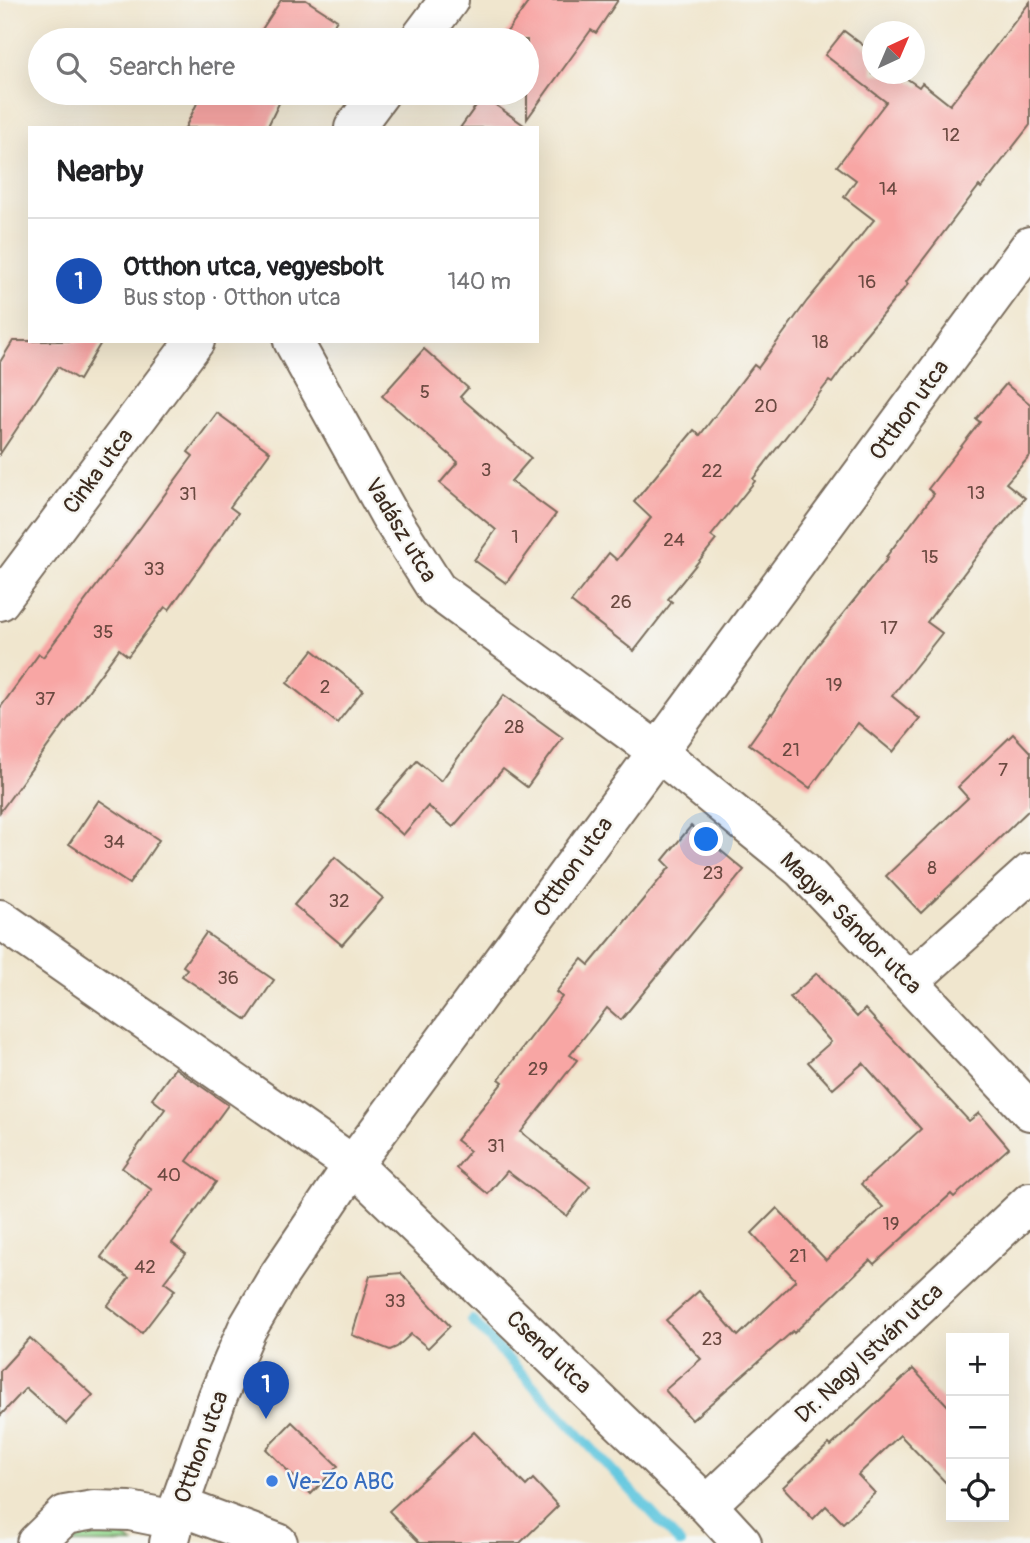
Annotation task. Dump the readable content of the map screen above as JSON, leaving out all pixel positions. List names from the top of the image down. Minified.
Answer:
{"streets":{"street":["Otthon utca","Cinka utca","Vadász utca","Magyar Sándor utca","Csend utca","Dr. Nagy István utca"]},"crossings":[["Otthon utca","Vadász utca"],["Otthon utca","Magyar Sándor utca"],["Otthon utca","Csend utca"],["Vadász utca","Magyar Sándor utca"],["Csend utca","Dr. Nagy István utca"]],"places":["Ve-Zo ABC"],"house_numbers":["12","14","16","18","5","20","3","22","13","31","1","24","15","33","26","17","35","19","2","37","28","21","7","34","8","23","32","36","29","31","40","19","21","42","33","23"],"north":"top right","page":{"search":"Search here","heading":"Nearby","list":[{"mark":"1","name":"Otthon utca, vegyesbolt","note":"Bus stop · Otthon utca","value":"140 m"}],"map_buttons":["+","−"],"pins":"1"}}
